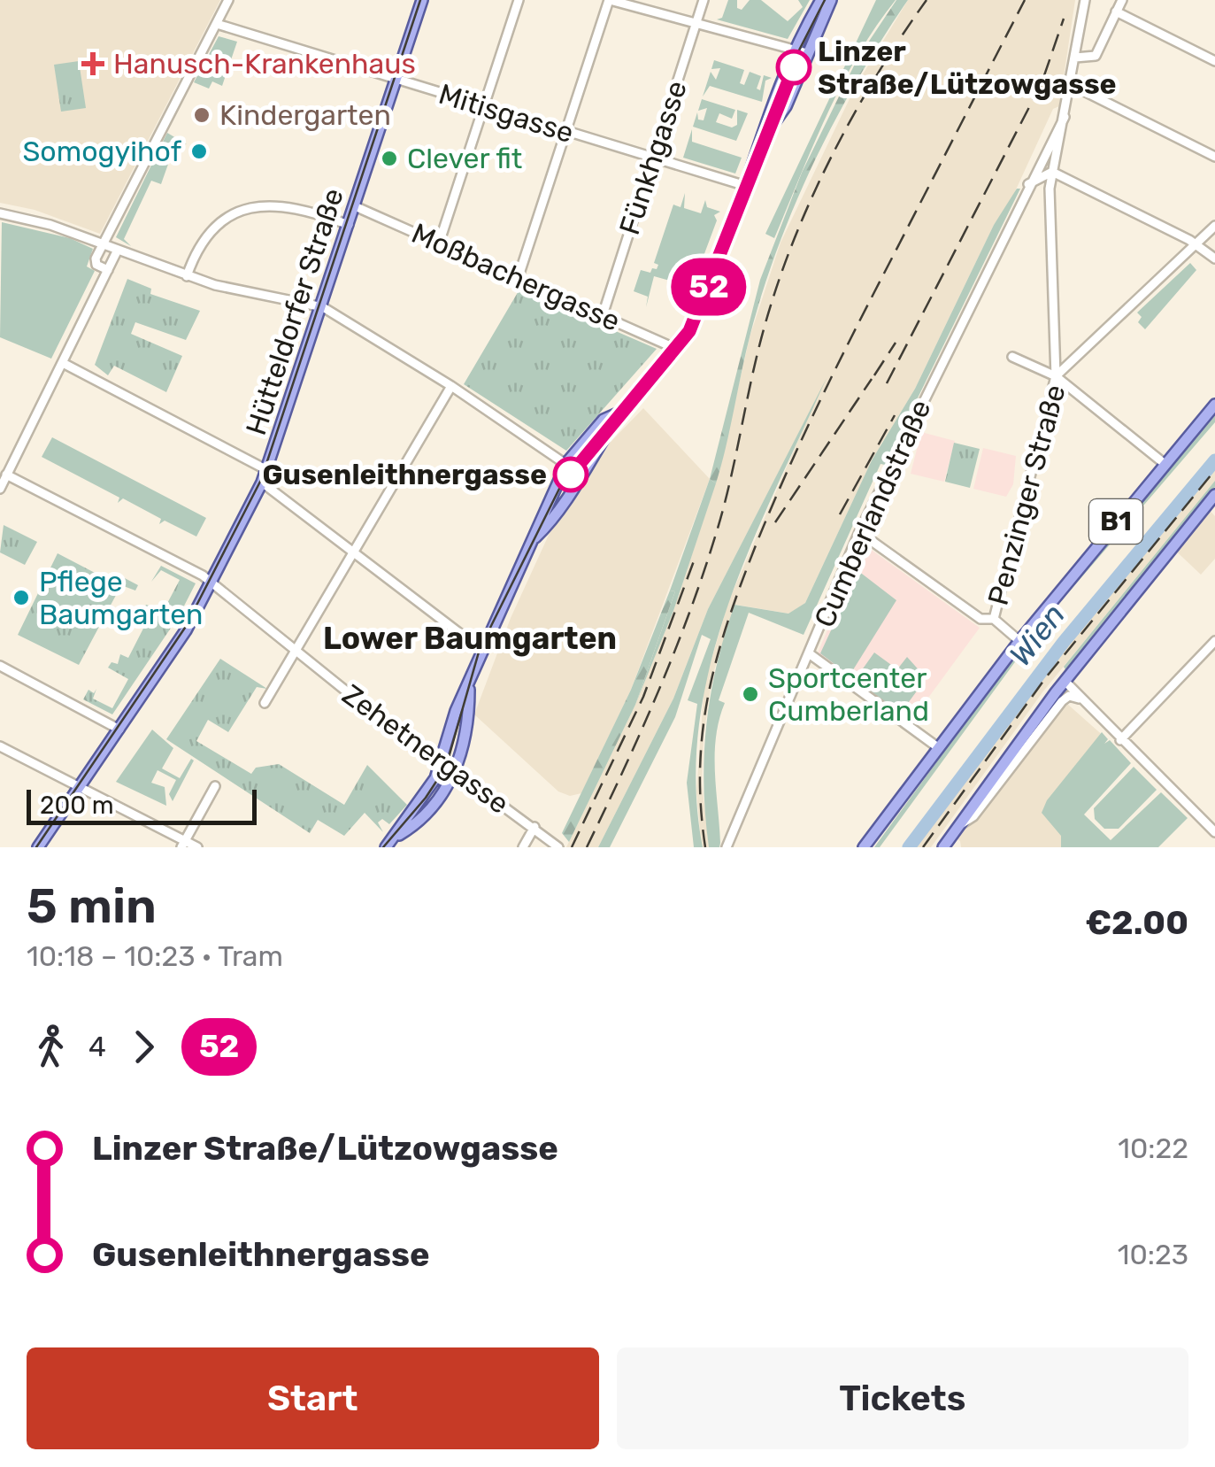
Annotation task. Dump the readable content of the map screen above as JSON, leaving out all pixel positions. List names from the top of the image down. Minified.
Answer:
{"streets":{"main road":["Hütteldorfer Straße","B1"],"street":["Mitisgasse","Fünkhgasse","Moßbachergasse","Penzinger Straße","Cumberlandstraße","Zehetnergasse"]},"crossings":[["Mitisgasse","Fünkhgasse"],["Mitisgasse","Hütteldorfer Straße"],["Fünkhgasse","Moßbachergasse"],["Moßbachergasse","Hütteldorfer Straße"],["Hütteldorfer Straße","Zehetnergasse"],["Penzinger Straße","Cumberlandstraße"]],"districts":["Lower Baumgarten"],"water":["Wien"],"places":{"health":["Hanusch-Krankenhaus"],"other":["Linzer Straße/Lützowgasse","Kindergarten","Somogyihof","Clever fit","Gusenleithnergasse","Pflege Baumgarten","Sportcenter Cumberland"]},"lines":["tram line 52"],"scale_bar":"200 m","page":{"on_map":"52","scale":"200 m","heading":["5 min","10:18 – 10:23 · Tram","€2.00"],"legs":["4","52"],"list":[{"name":"Linzer Straße/Lützowgasse","value":"10:22"},{"name":"Gusenleithnergasse","value":"10:23"}],"buttons":["Start","Tickets"]}}
